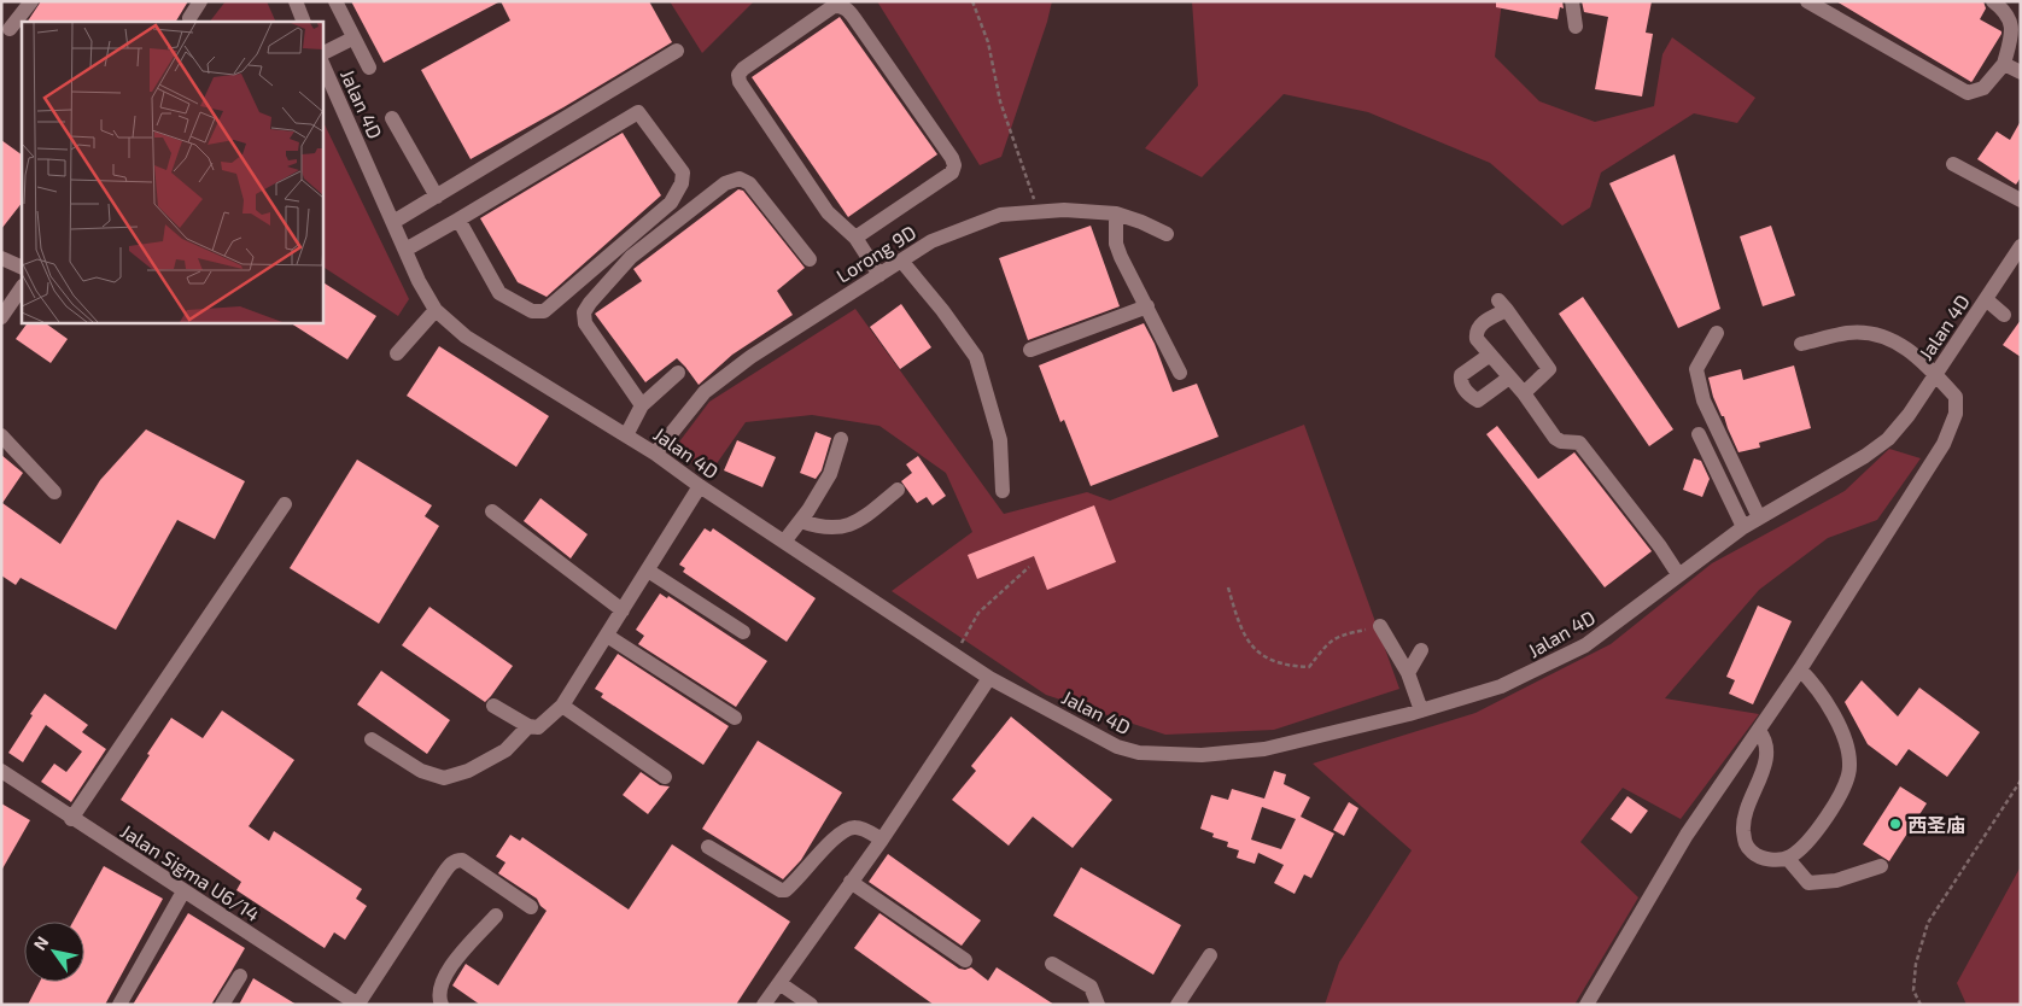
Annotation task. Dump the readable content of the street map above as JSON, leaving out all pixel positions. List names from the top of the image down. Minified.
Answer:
{"streets":{"street":["Jalan 4D","Lorong 9D","Jalan Sigma U6/14"]},"crossings":[["Jalan 4D","Lorong 9D"]],"places":["西圣庙"],"north":"top left"}
